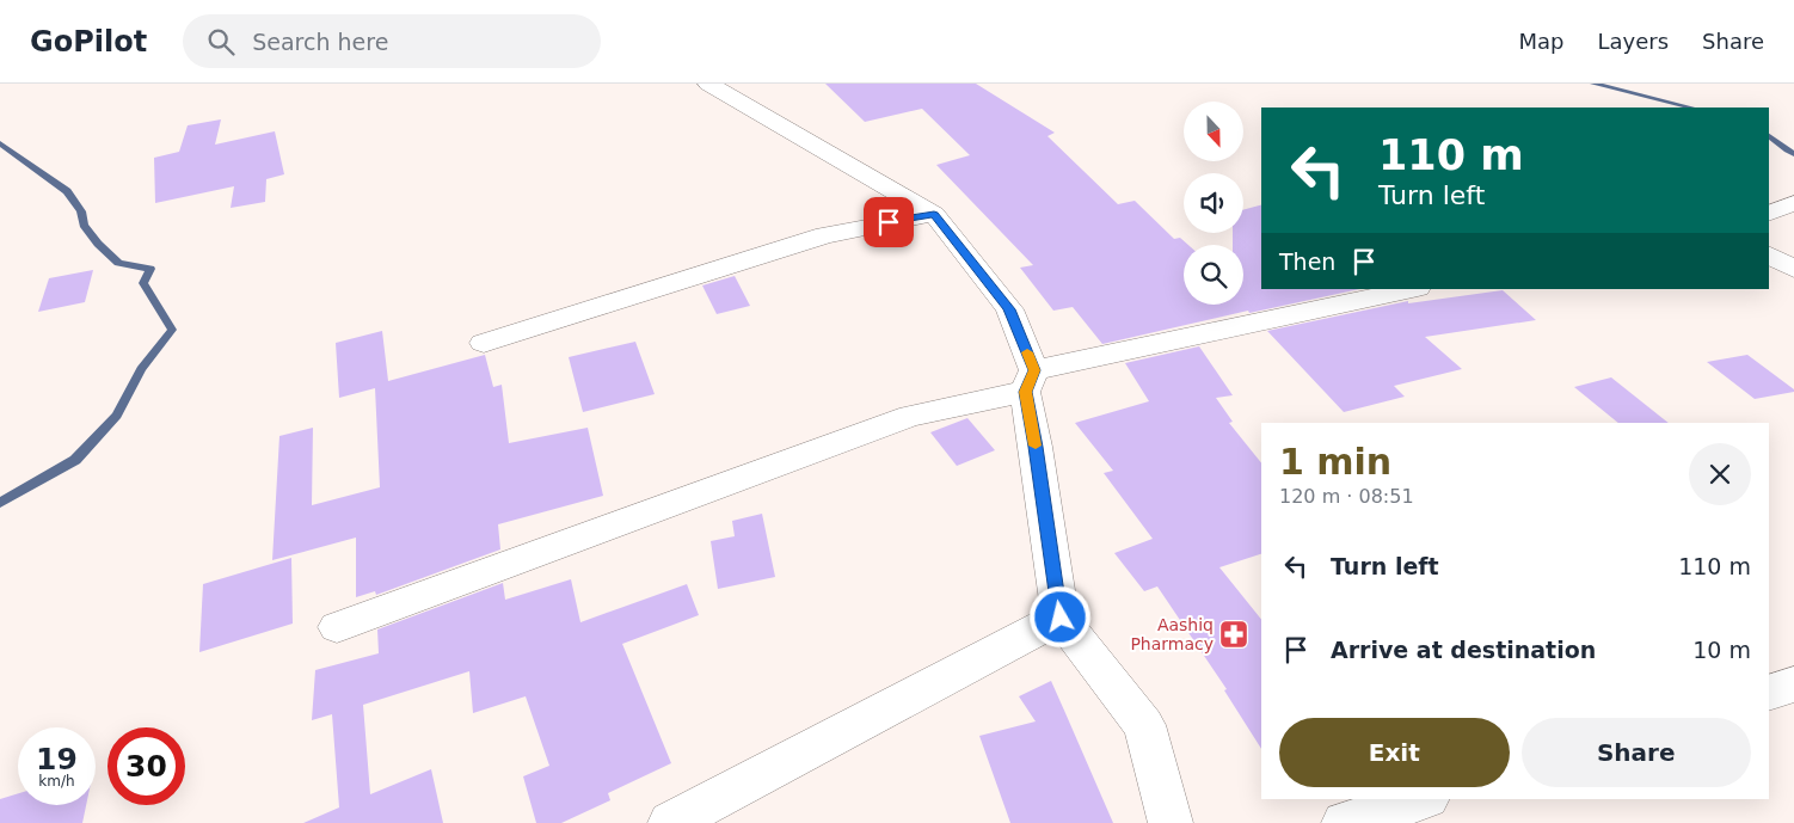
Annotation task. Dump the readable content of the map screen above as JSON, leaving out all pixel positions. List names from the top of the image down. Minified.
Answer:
{"places":{"pharmacy":["Aashiq Pharmacy"]},"north":"bottom","page":{"header":"GoPilot","search":"Search here","nav":["Map","Layers","Share"],"turn":["110 m","Turn left"],"then":"Then","heading":["1 min","120 m · 08:51"],"list":[{"name":"Turn left","value":"110 m"},{"name":"Arrive at destination","value":"10 m"}],"buttons":["Exit","Share"],"speed":"19 km/h","limit":"30"}}
